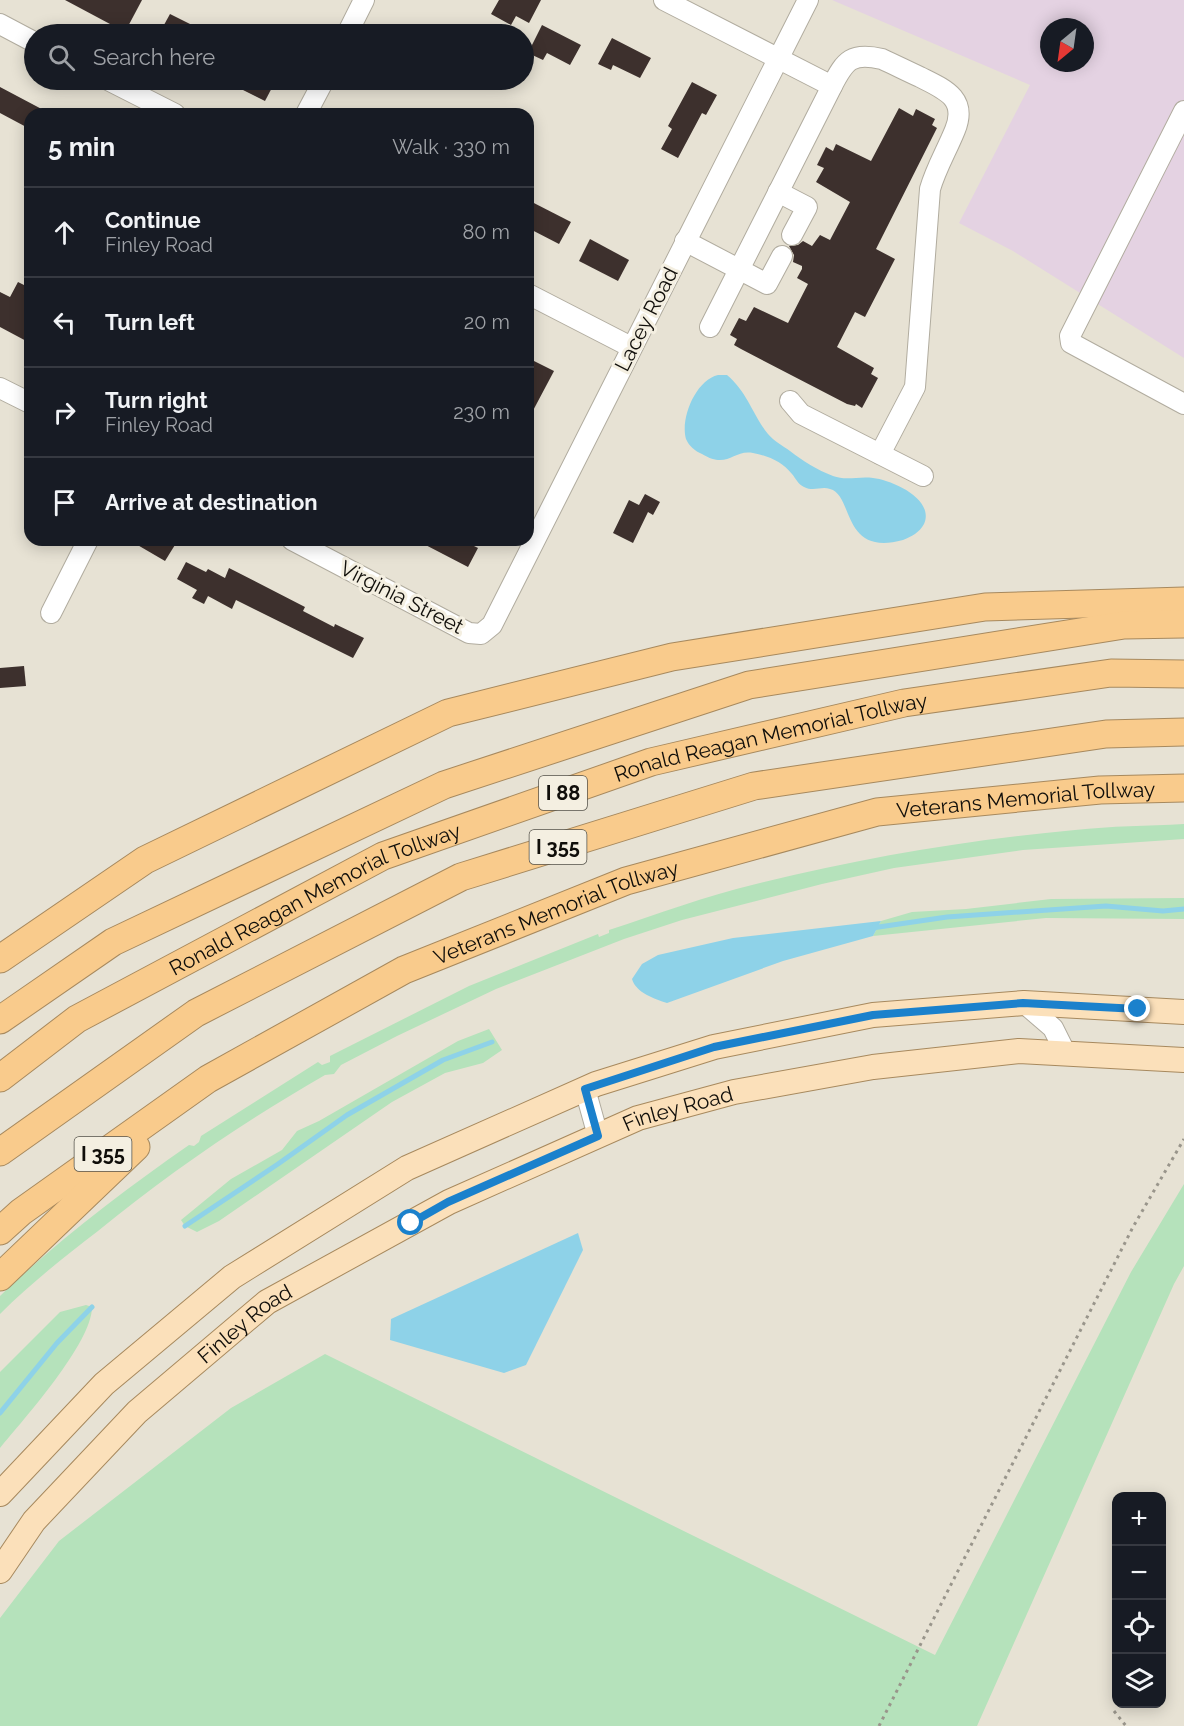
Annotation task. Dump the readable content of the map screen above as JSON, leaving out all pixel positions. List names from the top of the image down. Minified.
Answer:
{"streets":{"highway":["Ronald Reagan Memorial Tollway","I 88","Veterans Memorial Tollway","I 355"],"main road":["Finley Road"],"street":["Lacey Road","Virginia Street"]},"crossings":[["Lacey Road","Virginia Street"]],"north":"bottom left","page":{"search":"Search here","heading":["5 min","Walk · 330 m"],"list":[["Continue","Finley Road","80 m"],["Turn left","20 m"],["Turn right","Finley Road","230 m"],"Arrive at destination"],"map_buttons":["+","−"]}}
